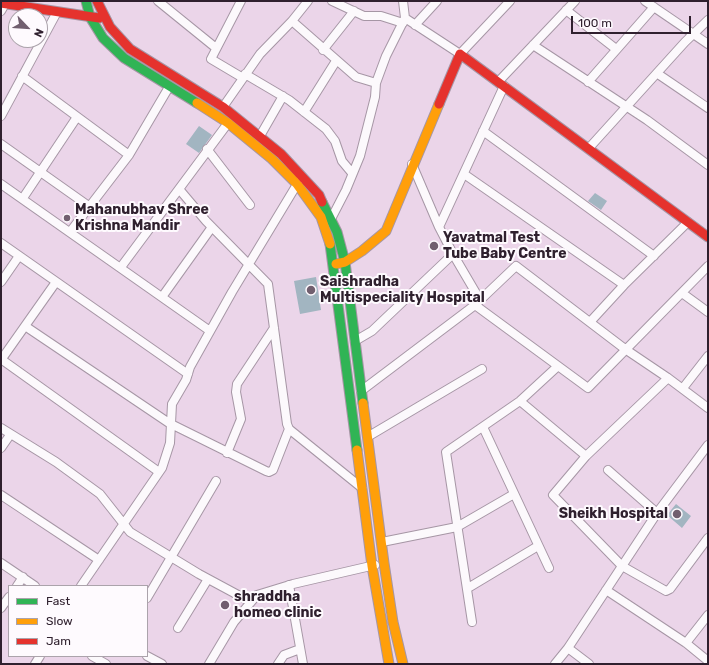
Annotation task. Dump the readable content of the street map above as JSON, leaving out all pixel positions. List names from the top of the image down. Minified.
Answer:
{"places":["Mahanubhav Shree Krishna Mandir","Yavatmal Test Tube Baby Centre","Saishradha Multispeciality Hospital","Sheikh Hospital","shraddha homeo clinic"],"legend":["Fast","Slow","Jam"],"scale_bar":"100 m","north":"bottom right"}
